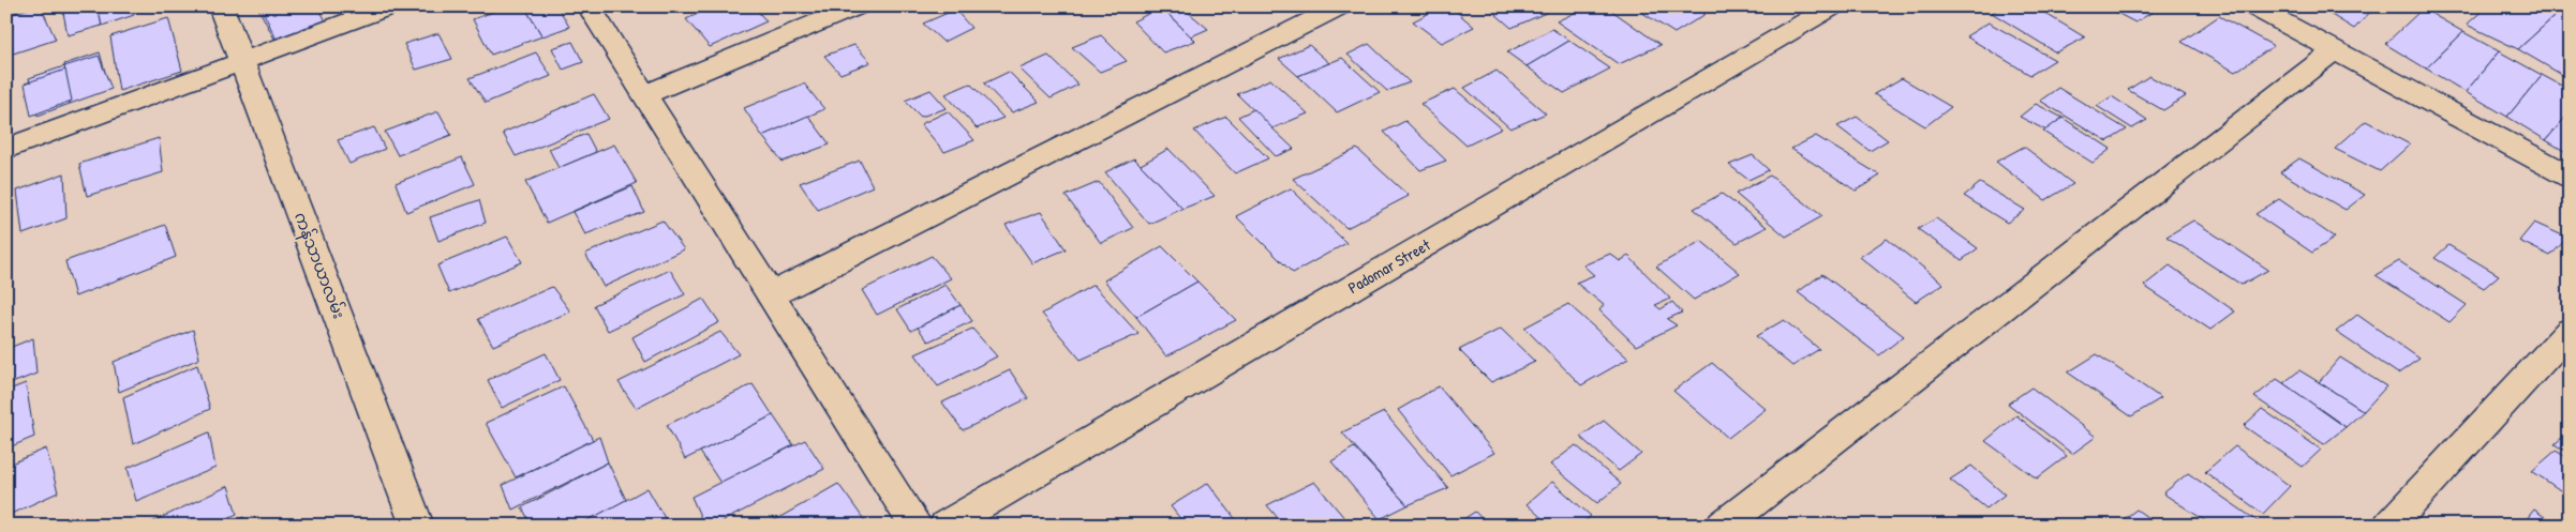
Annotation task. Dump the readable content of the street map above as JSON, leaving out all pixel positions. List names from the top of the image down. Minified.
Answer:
{"streets":{"street":["ကန်သာယာလမ်း","Padomar Street"]}}
